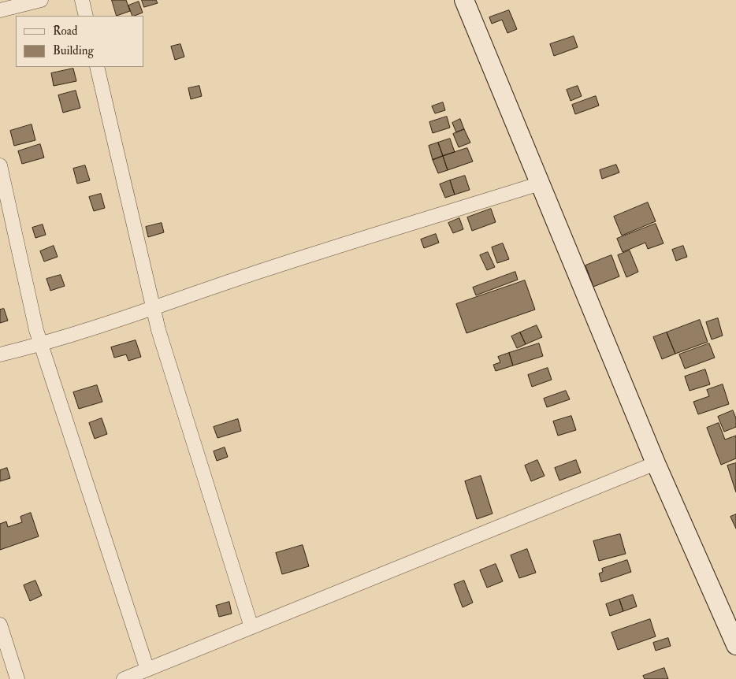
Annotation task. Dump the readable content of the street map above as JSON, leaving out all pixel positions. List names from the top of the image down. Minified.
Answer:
{"legend":["Road","Building"]}
